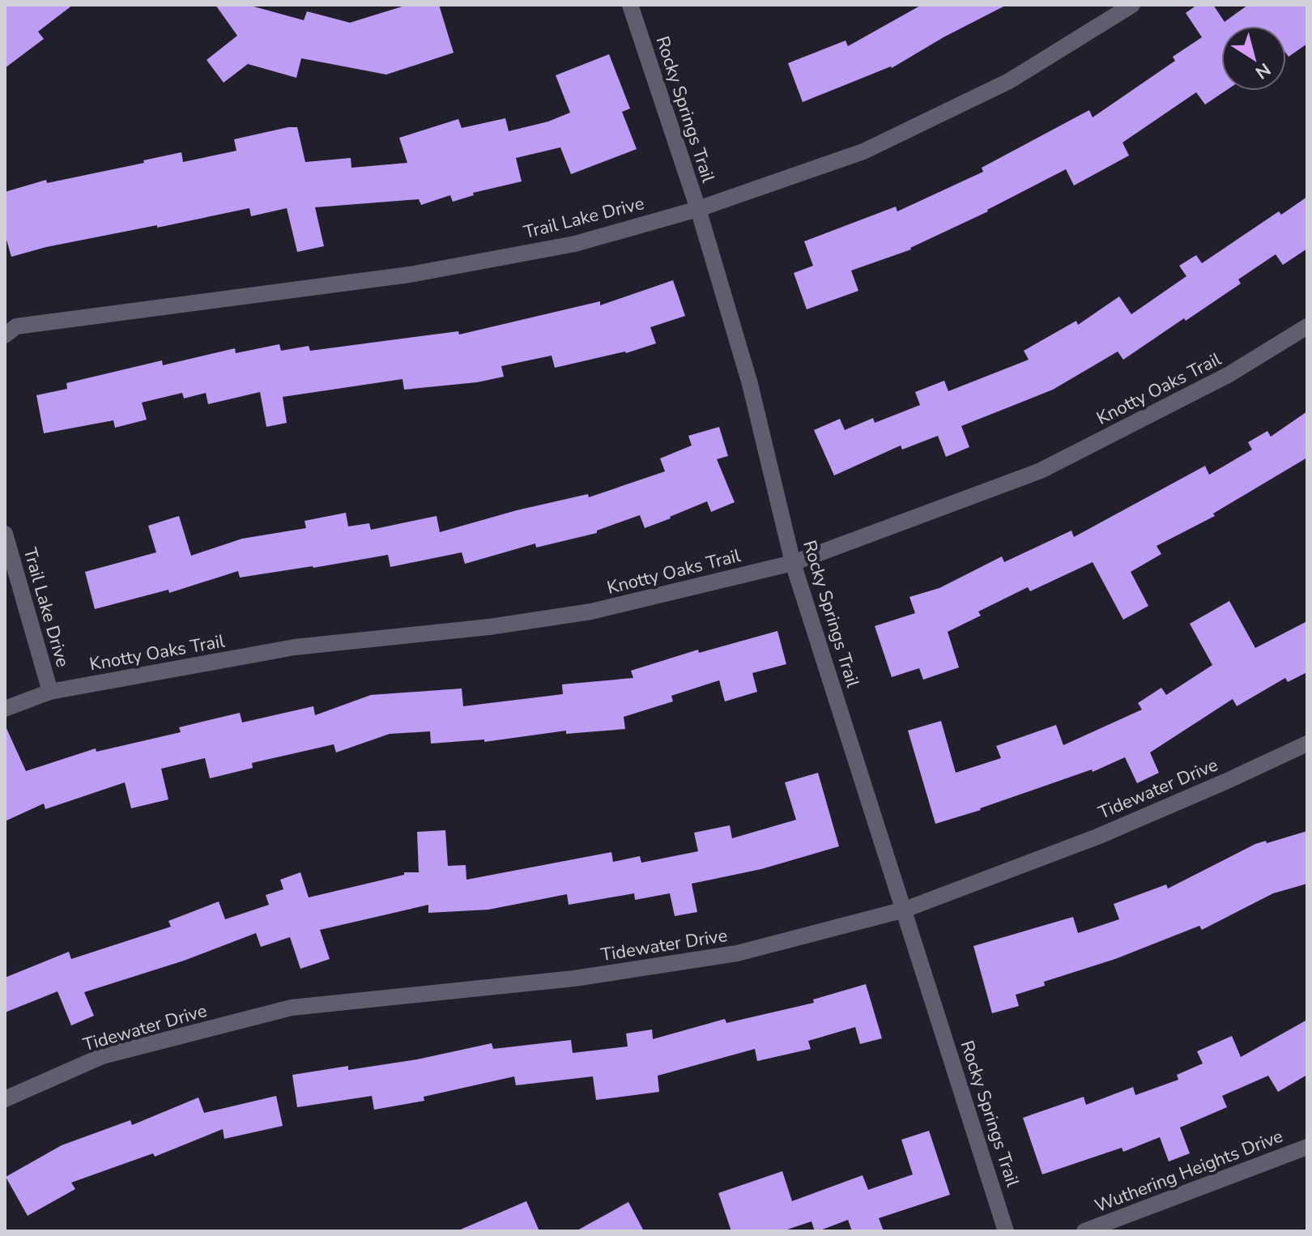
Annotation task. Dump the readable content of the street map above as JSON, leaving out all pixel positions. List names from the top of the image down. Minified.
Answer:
{"streets":{"street":["Rocky Springs Trail","Trail Lake Drive","Knotty Oaks Trail","Tidewater Drive","Wuthering Heights Drive"]},"crossings":[["Rocky Springs Trail","Trail Lake Drive"],["Rocky Springs Trail","Knotty Oaks Trail"],["Rocky Springs Trail","Tidewater Drive"],["Trail Lake Drive","Knotty Oaks Trail"]],"north":"bottom right"}
